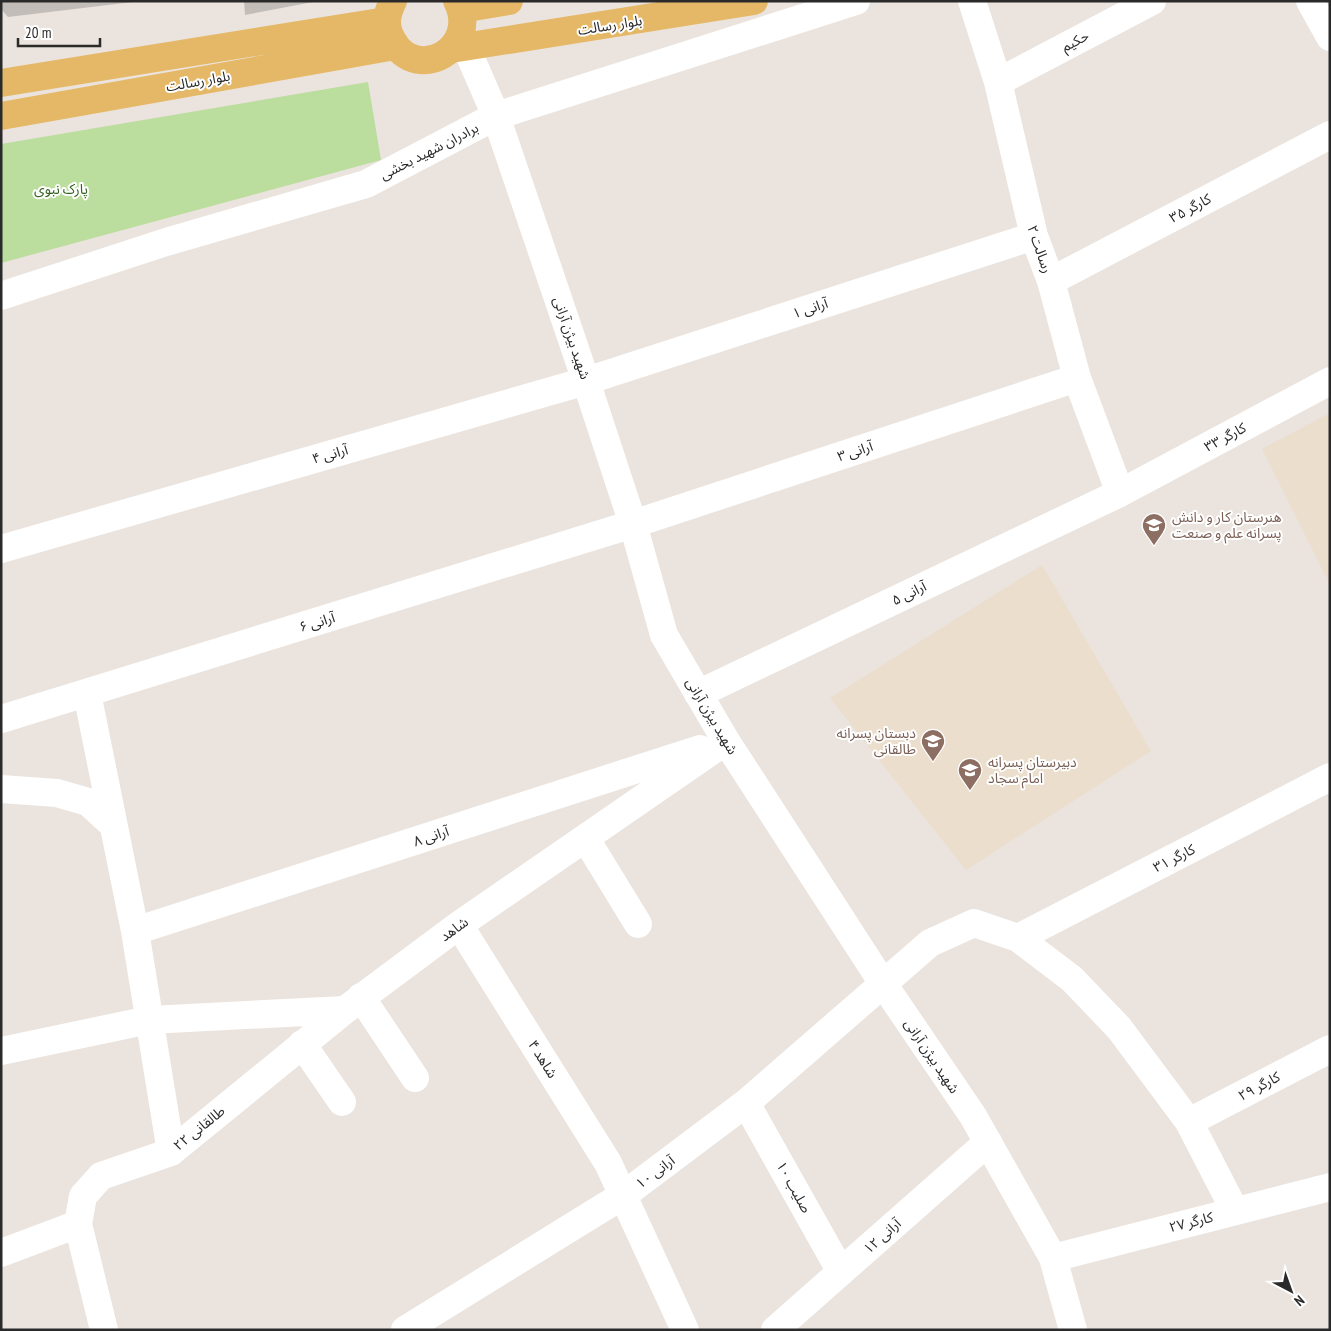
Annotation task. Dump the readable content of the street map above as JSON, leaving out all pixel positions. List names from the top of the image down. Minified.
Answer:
{"streets":{"main road":["بلوار رسالت"],"street":["حکیم","برادران شهید بخشی","کارگر ۳۵","رسالت ۲","آرانی ۱","شهید بیژن آرانی","کارگر ۳۳","آرانی ۳","آرانی ۴","آرانی ۵","آرانی ۶","آرانی ۸","کارگر ۳۱","شاهد","شاهد ۴","کارگر ۲۹","طالقانی ۲۲","آرانی ۱۰","صلیب ۱۰","کارگر ۲۷","آرانی ۱۲"]},"crossings":[["بلوار رسالت","شهید بیژن آرانی"],["حکیم","رسالت ۲"],["برادران شهید بخشی","شهید بیژن آرانی"],["کارگر ۳۵","رسالت ۲"],["رسالت ۲","آرانی ۱"],["رسالت ۲","کارگر ۳۳"],["رسالت ۲","آرانی ۳"],["رسالت ۲","آرانی ۵"],["آرانی ۱","شهید بیژن آرانی"],["آرانی ۱","آرانی ۴"],["شهید بیژن آرانی","آرانی ۳"],["شهید بیژن آرانی","آرانی ۴"],["شهید بیژن آرانی","آرانی ۵"],["شهید بیژن آرانی","آرانی ۶"],["شهید بیژن آرانی","آرانی ۸"],["شهید بیژن آرانی","شاهد"],["شهید بیژن آرانی","آرانی ۱۰"],["شهید بیژن آرانی","کارگر ۲۷"],["شهید بیژن آرانی","آرانی ۱۲"],["کارگر ۳۳","آرانی ۵"],["آرانی ۳","آرانی ۶"],["آرانی ۸","شاهد"],["کارگر ۳۱","آرانی ۱۰"],["شاهد","شاهد ۴"],["شاهد","طالقانی ۲۲"],["شاهد ۴","آرانی ۱۰"],["کارگر ۲۹","آرانی ۱۰"],["آرانی ۱۰","صلیب ۱۰"],["آرانی ۱۰","کارگر ۲۷"],["صلیب ۱۰","آرانی ۱۲"]],"parks":["پارک نبوی"],"places":{"school or university":["هنرستان کار و دانش پسرانه علم و صنعت","دبستان پسرانه طالقانی","دبیرستان پسرانه امام سجاد"]},"scale_bar":"20 m","north":"bottom right"}
